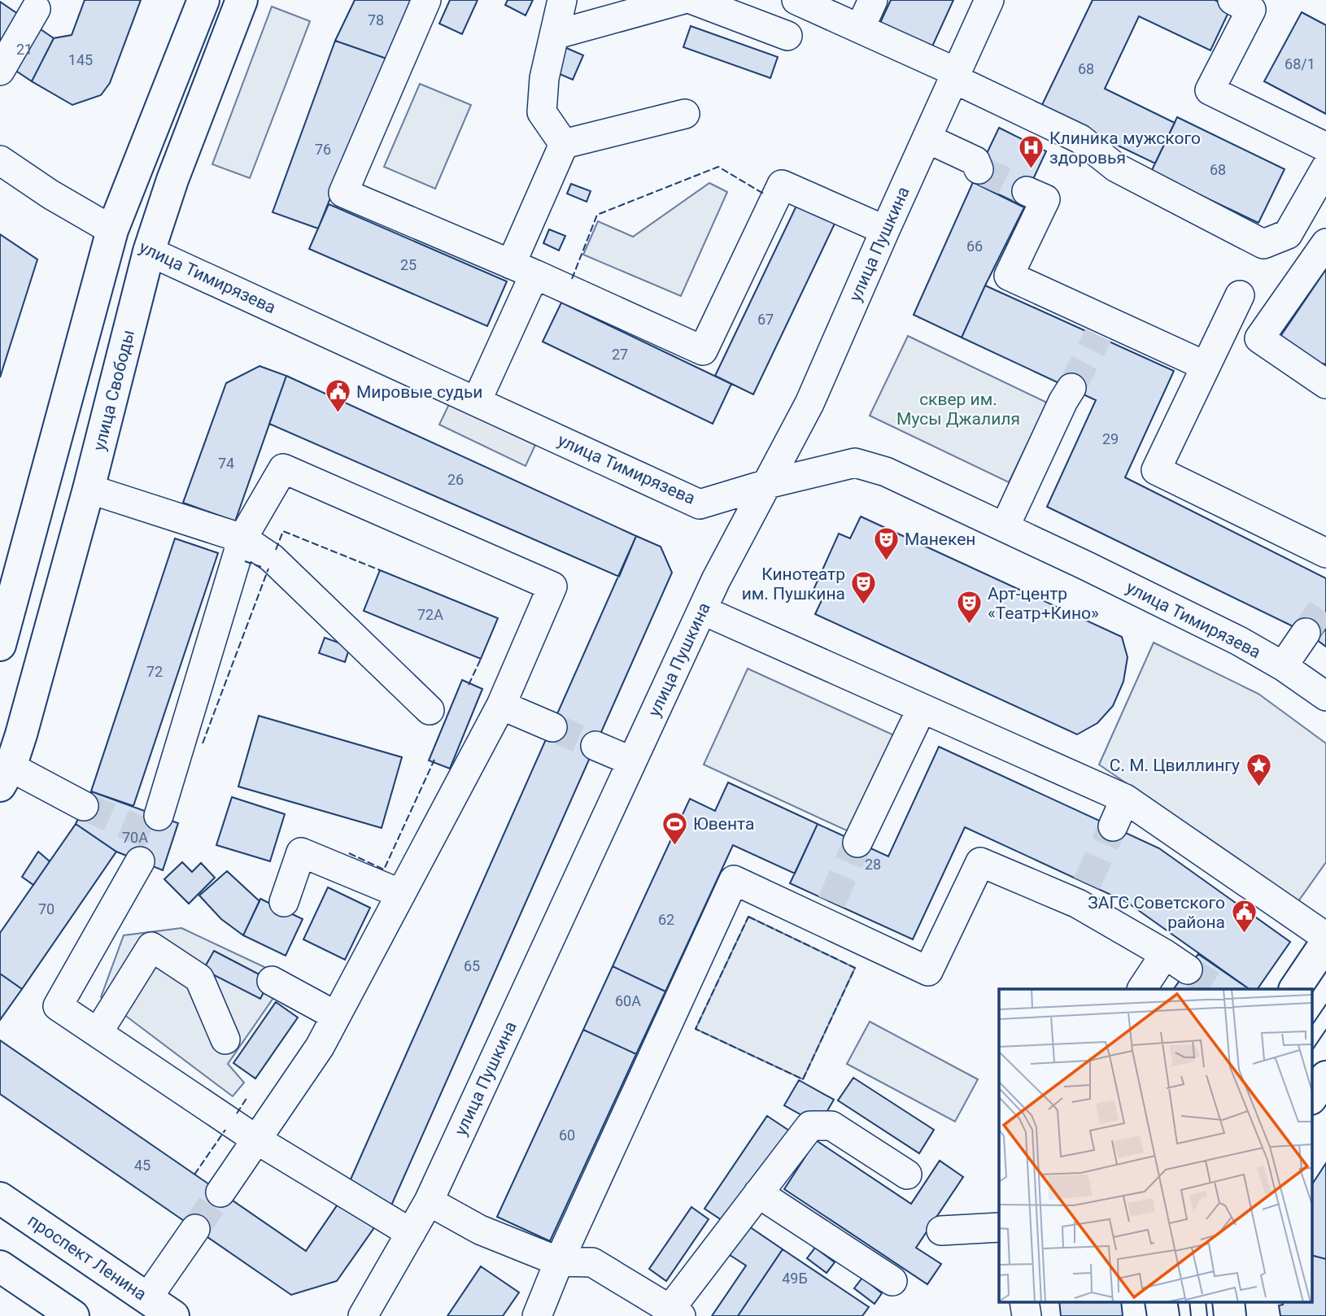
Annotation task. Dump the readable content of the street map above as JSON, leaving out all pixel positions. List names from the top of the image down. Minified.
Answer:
{"streets":{"main road":["улица Тимирязева","улица Свободы","проспект Ленина"],"street":["улица Пушкина"]},"crossings":[["улица Пушкина","улица Тимирязева"],["улица Тимирязева","улица Свободы"]],"parks":["сквер им. Мусы Джалиля"],"places":{"hospital":["Клиника мужского здоровья"],"public building":["Мировые судьи","ЗАГС Советского района"],"theatre":["Манекен","Кинотеатр им. Пушкина","Арт-центр «Театр+Кино»"],"place":["С. М. Цвиллингу"],"sports":["Ювента"]},"house_numbers":["78","21","145","68/1","68","76","68","66","25","67","27","29","74","26","72А","72","70А","28","70","62","65","60А","60","45","49Б"]}
